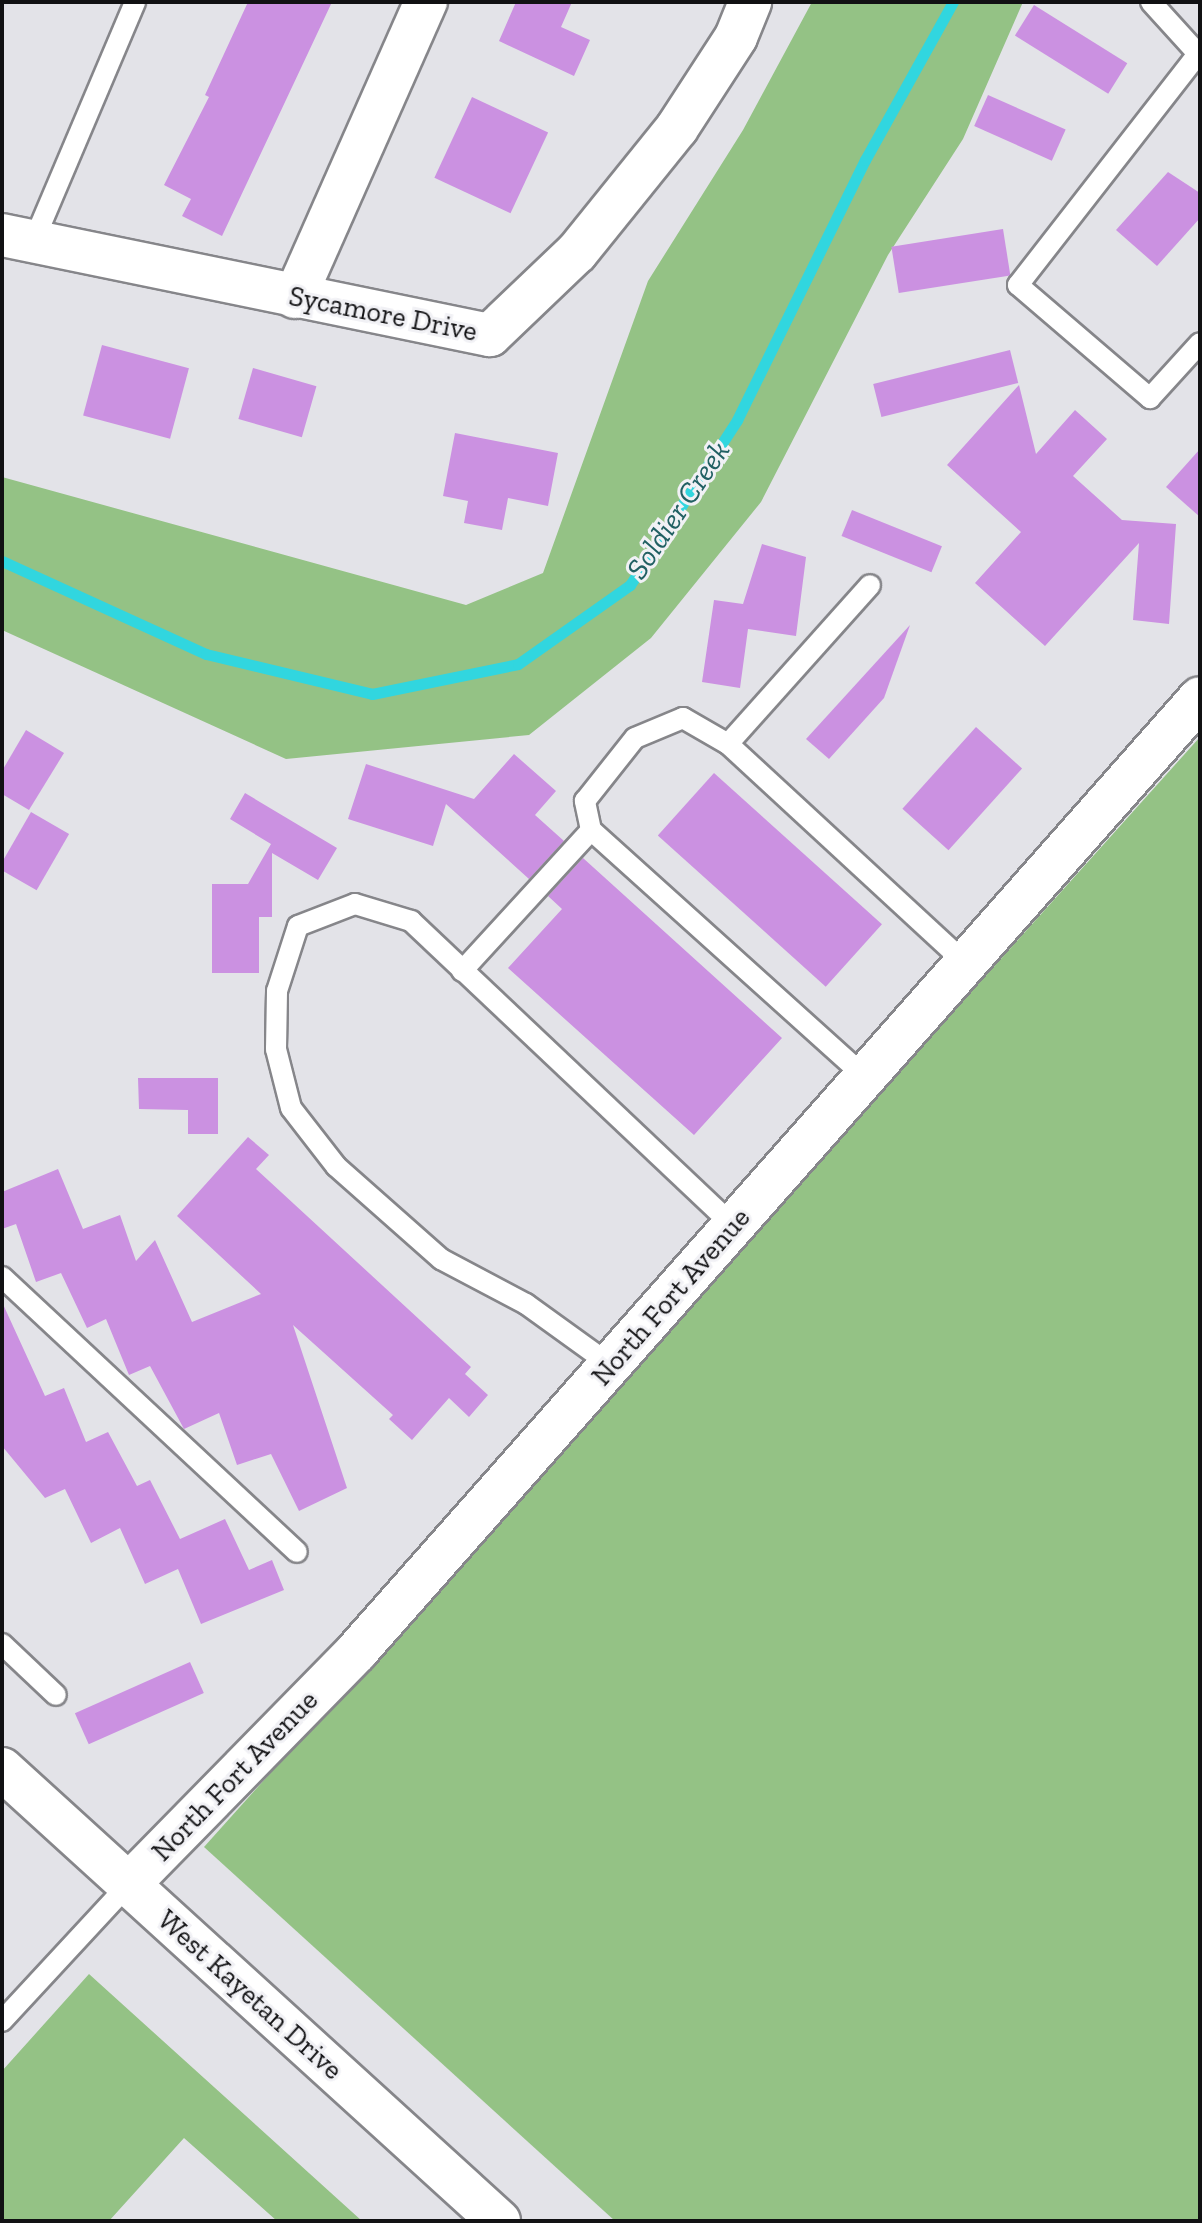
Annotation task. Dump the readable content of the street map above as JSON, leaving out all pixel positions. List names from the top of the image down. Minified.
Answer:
{"streets":{"street":["Sycamore Drive","North Fort Avenue","West Kayetan Drive"]},"crossings":[["North Fort Avenue","West Kayetan Drive"]],"water":["Soldier Creek"]}
